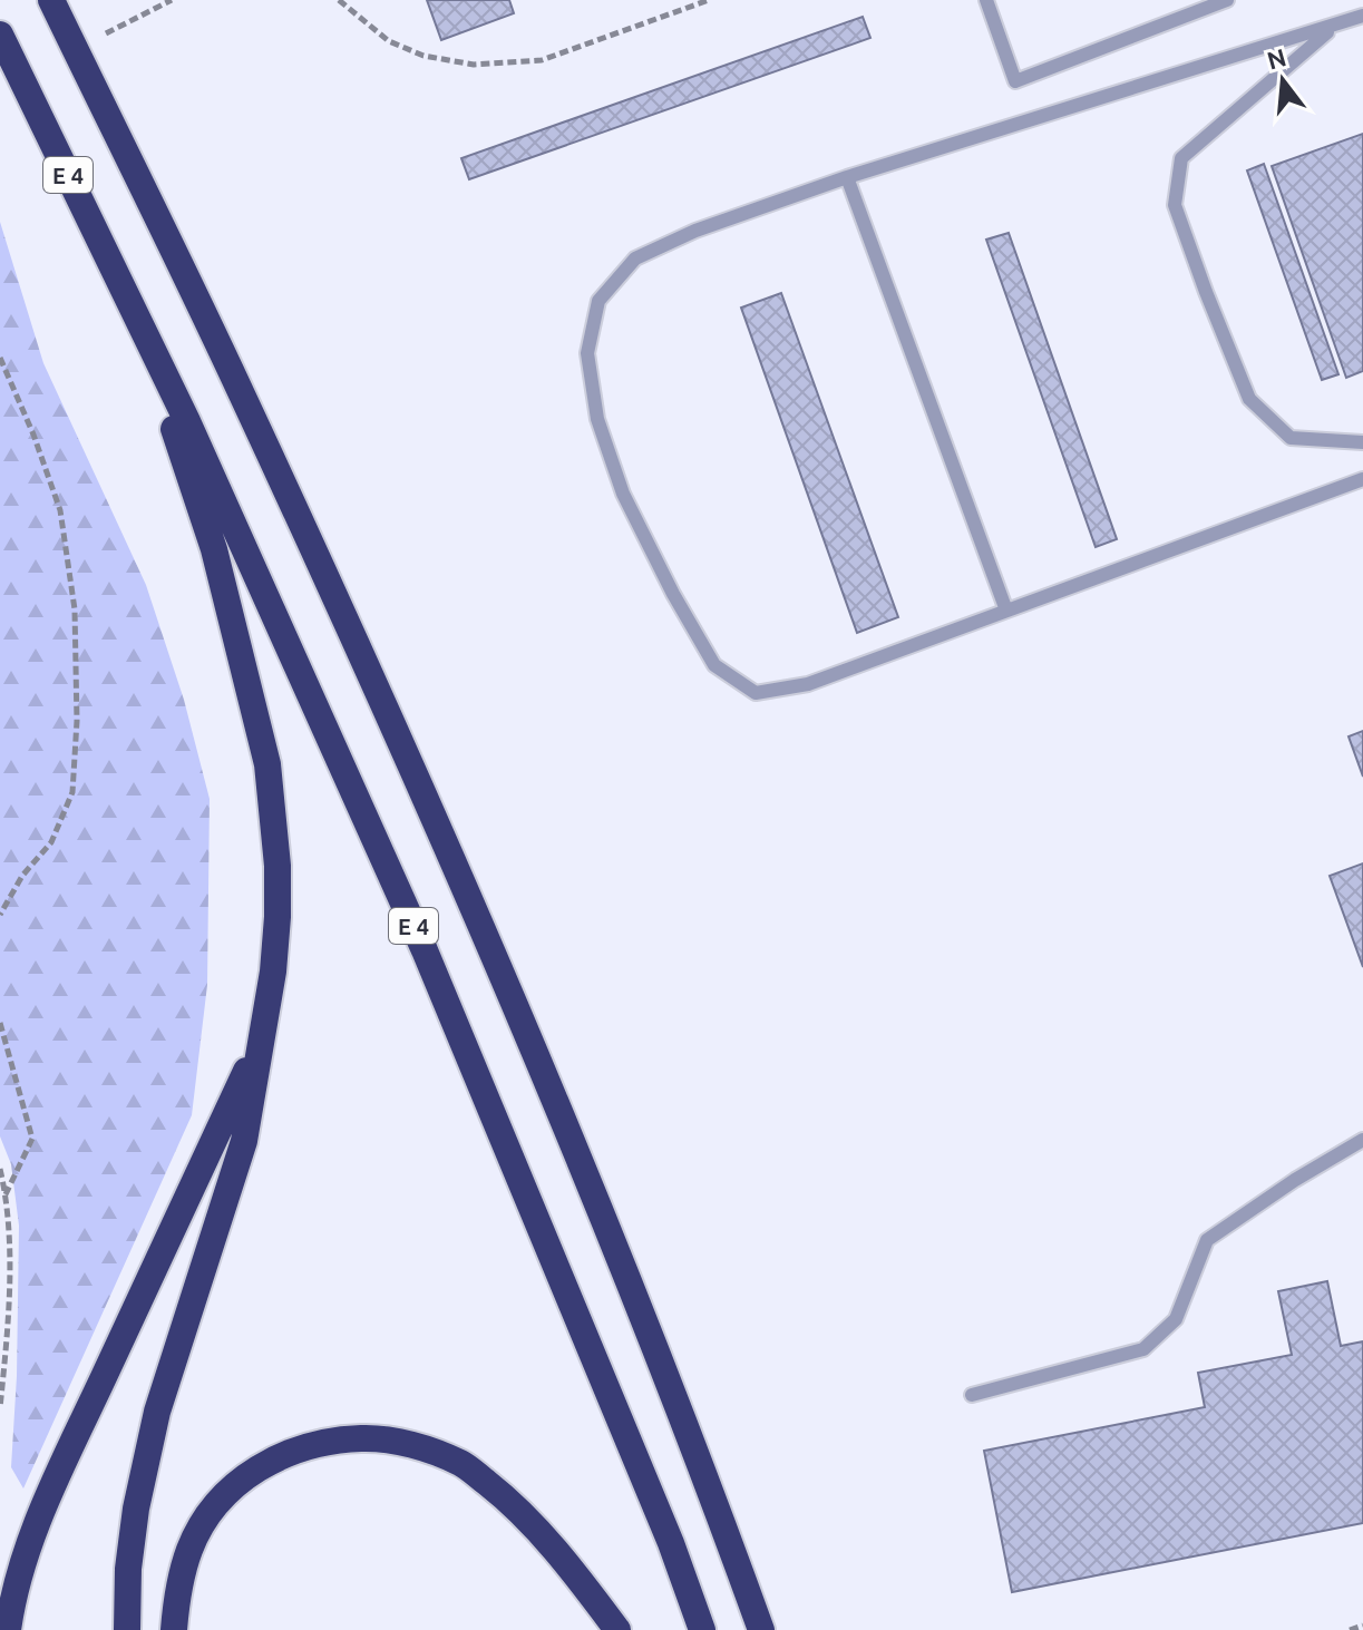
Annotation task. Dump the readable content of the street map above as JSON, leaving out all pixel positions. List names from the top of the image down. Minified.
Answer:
{"streets":{"highway":["E 4"]},"north":"top"}
